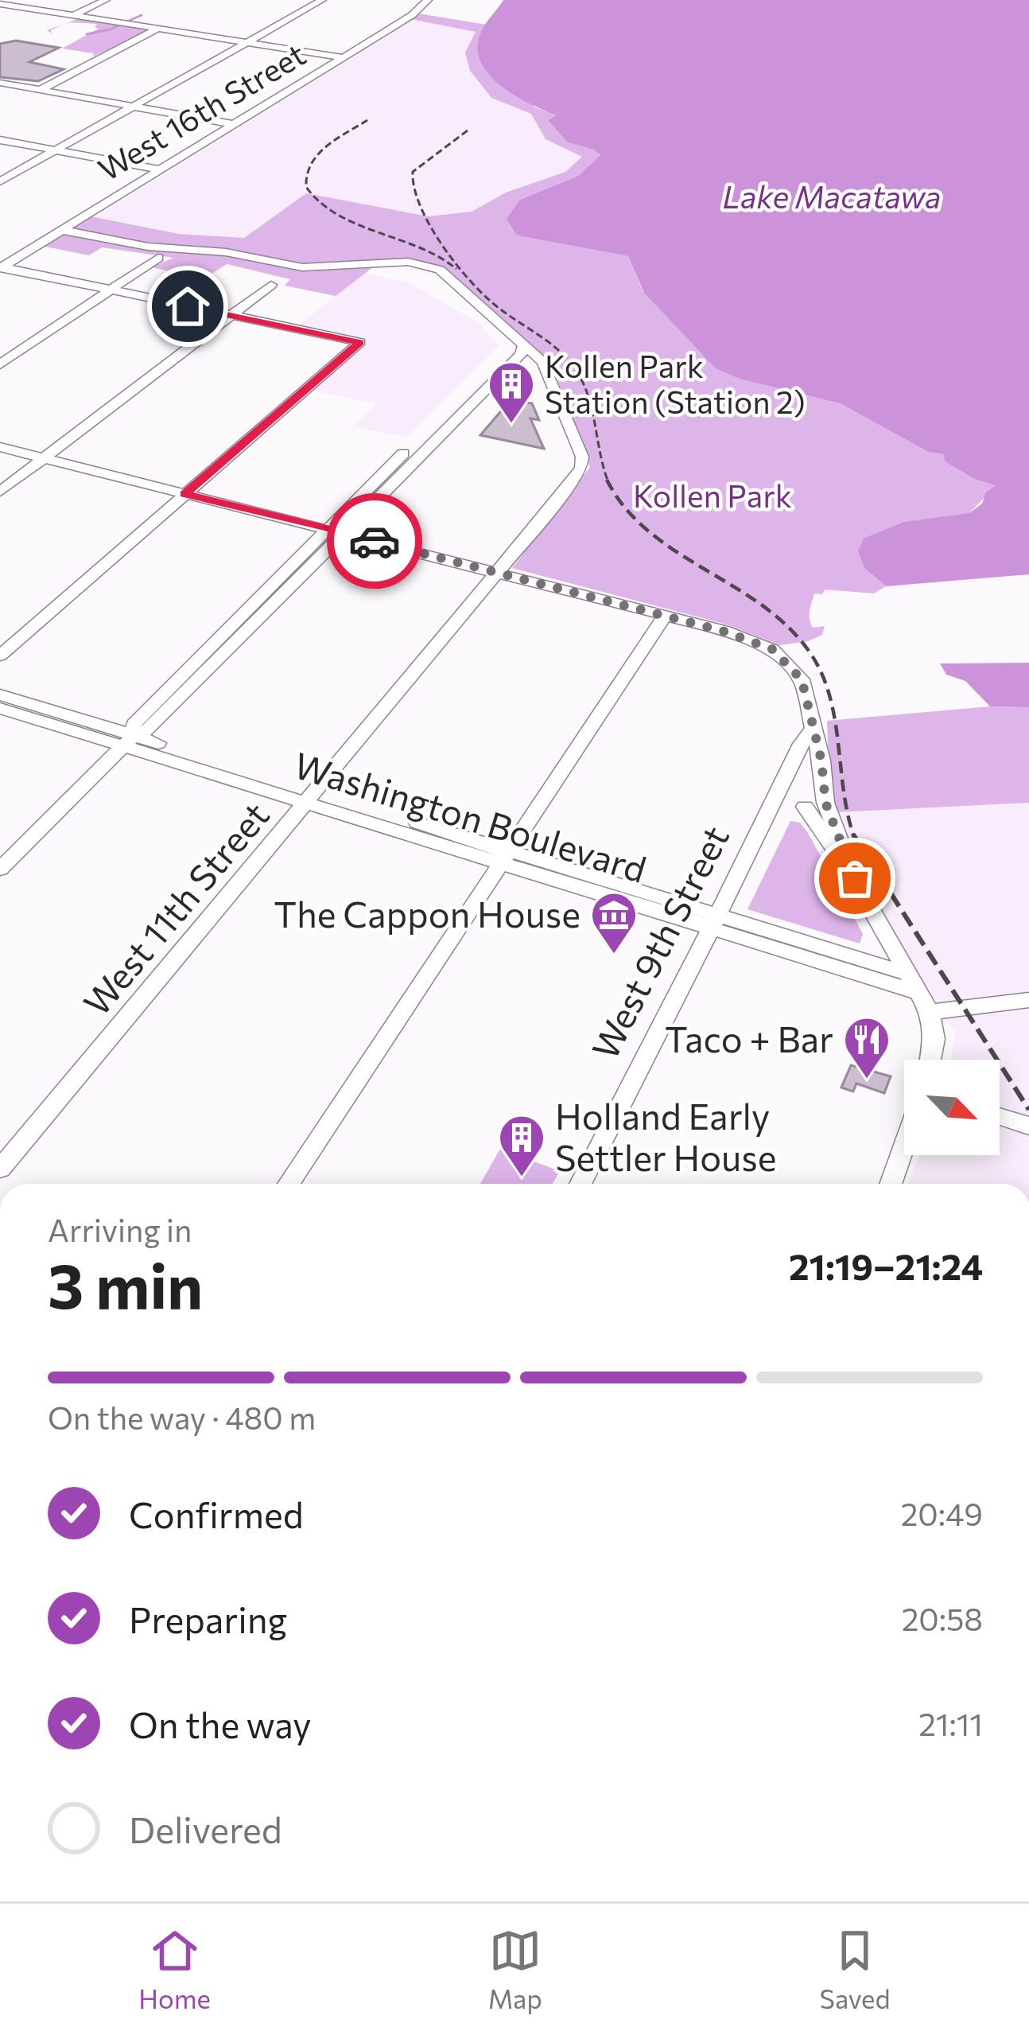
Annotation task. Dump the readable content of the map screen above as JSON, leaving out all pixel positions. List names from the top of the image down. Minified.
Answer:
{"streets":{"street":["West 16th Street","Washington Boulevard","West 11th Street","West 9th Street"]},"crossings":[["Washington Boulevard","West 11th Street"],["Washington Boulevard","West 9th Street"]],"water":["Lake Macatawa"],"parks":["Kollen Park"],"places":{"building":["Kollen Park Station (Station 2)","Holland Early Settler House"],"museum":["The Cappon House"],"restaurant":["Taco + Bar"]},"north":"bottom right","page":{"heading":["3 min","Arriving in","21:19–21:24"],"bar":"On the way · 480 m","list":[["Confirmed","20:49"],["Preparing","20:58"],["On the way","21:11"],"Delivered"],"tabs":["Home","Map","Saved"]}}
